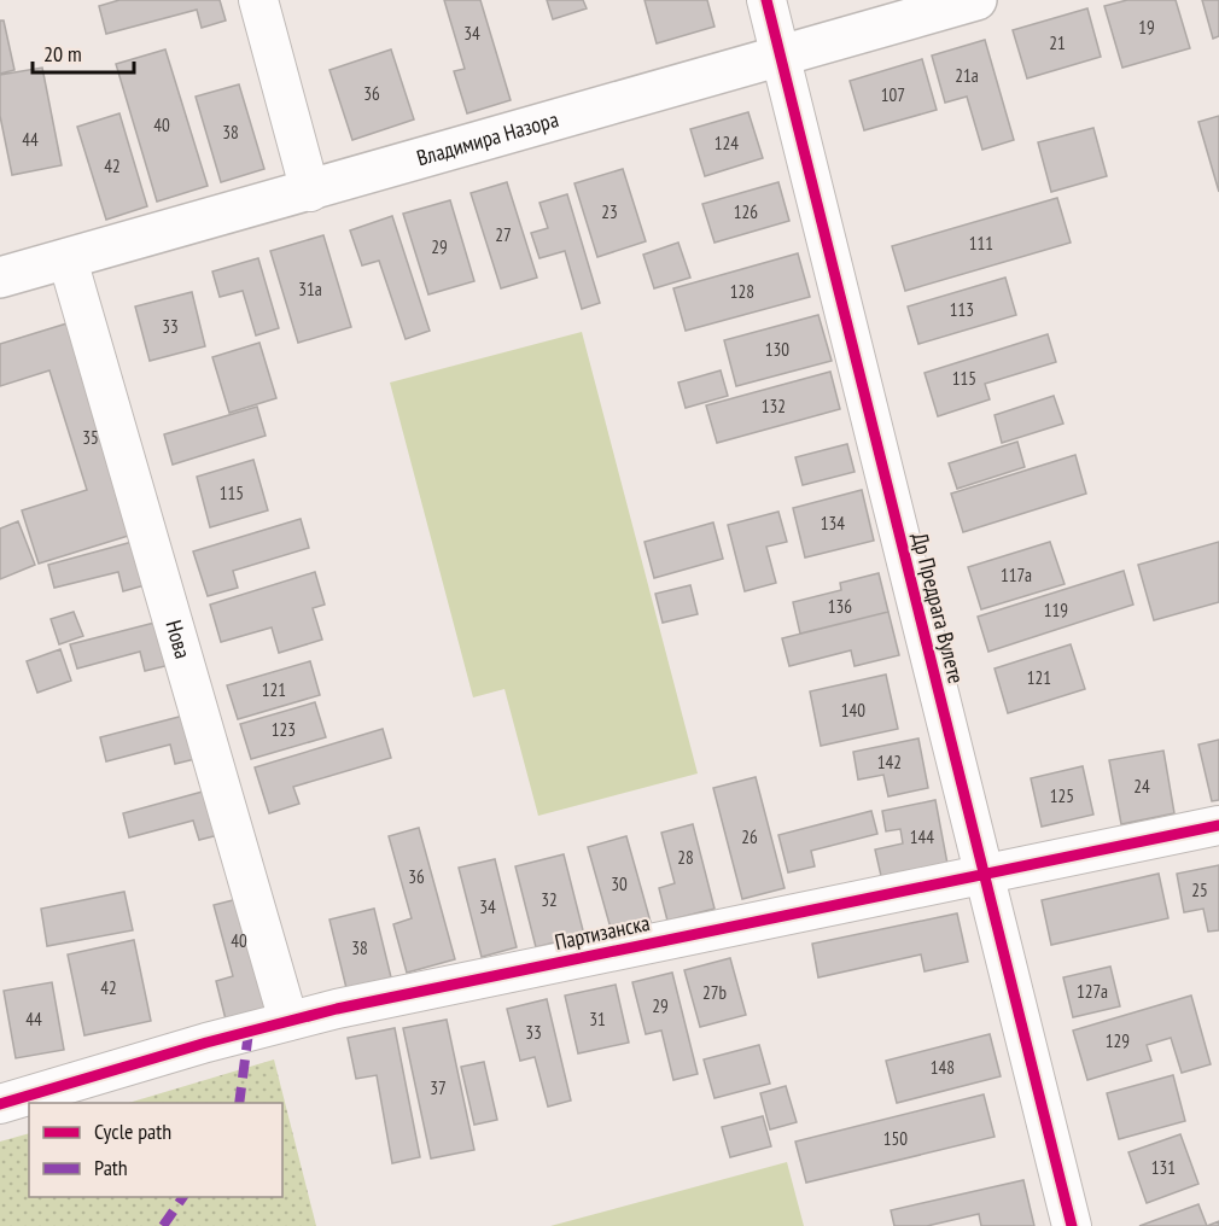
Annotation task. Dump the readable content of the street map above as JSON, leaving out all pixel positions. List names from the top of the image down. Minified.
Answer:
{"streets":{"street":["Владимира Назора","Др Предрага Вулете","Нова","Партизанска"]},"crossings":[["Владимира Назора","Др Предрага Вулете"],["Владимира Назора","Нова"],["Др Предрага Вулете","Партизанска"],["Нова","Партизанска"]],"house_numbers":["19","34","21","21a","36","107","40","38","44","124","42","23","126","27","111","29","31a","128","113","33","130","115","132","35","115","134","117a","136","119","121","121","140","123","142","24","125","26","144","28","36","30","25","32","34","40","38","42","127a","27b","29","44","31","33","129","148","37","150","131"],"legend":["Cycle path","Path"],"scale_bar":"20 m"}
